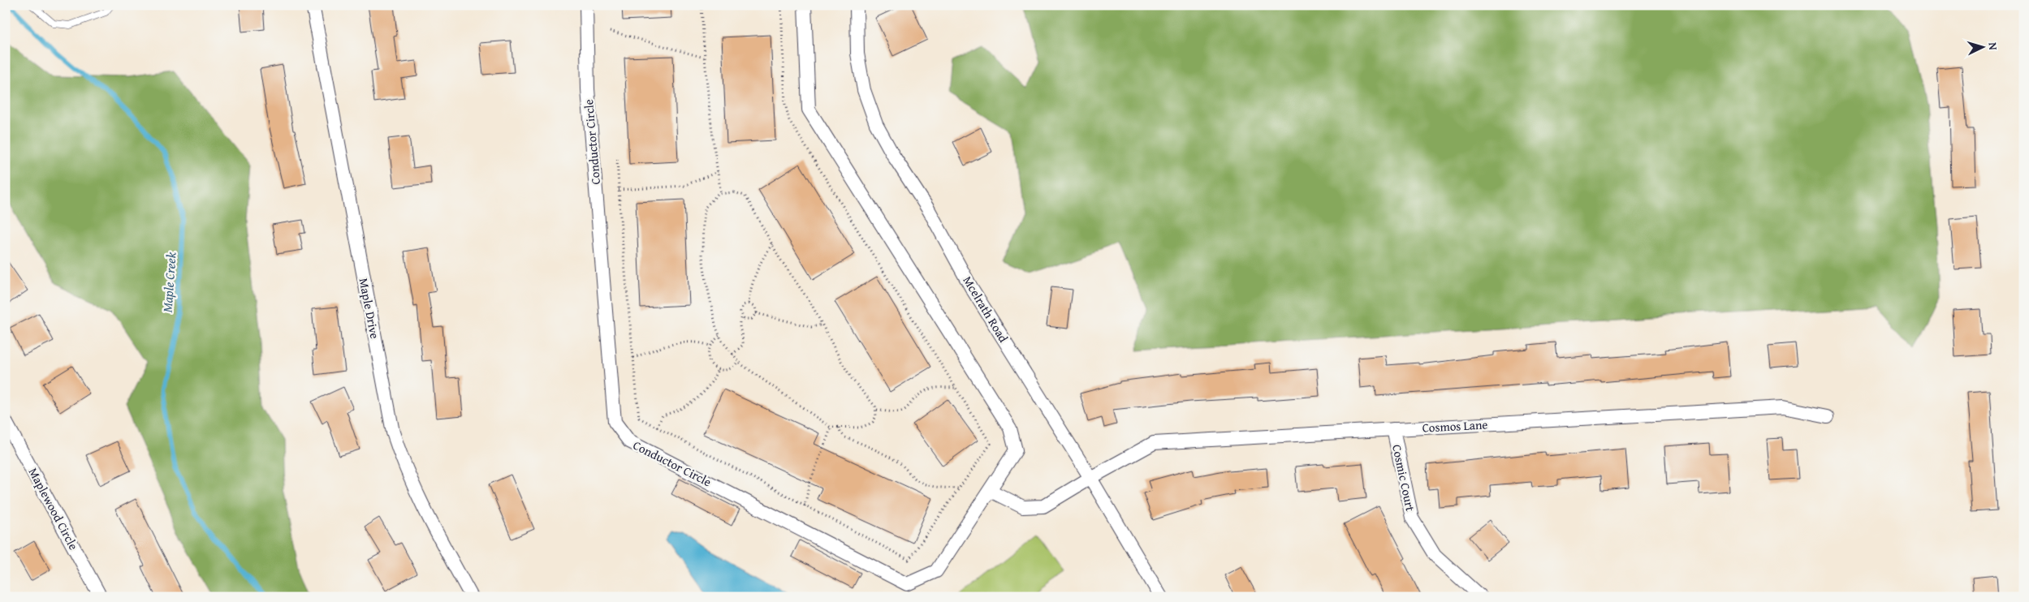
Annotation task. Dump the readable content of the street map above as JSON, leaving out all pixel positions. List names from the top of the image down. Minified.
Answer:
{"streets":{"street":["Conductor Circle","Maple Drive","Mcelrath Road","Cosmos Lane","Cosmic Court","Maplewood Circle"]},"crossings":[["Mcelrath Road","Cosmos Lane"],["Cosmos Lane","Cosmic Court"]],"water":["Maple Creek"],"north":"right"}
